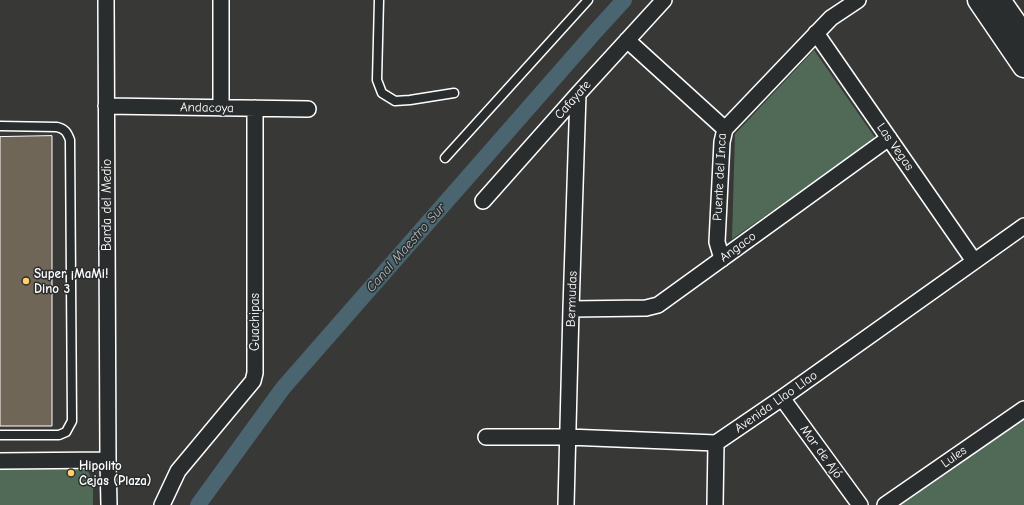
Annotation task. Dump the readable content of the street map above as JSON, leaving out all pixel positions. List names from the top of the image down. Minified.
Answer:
{"streets":{"street":["Cafayate","Andacoya","Las Vegas","Puente del Inca","Barda del Medio","Angaco","Bermudas","Guachipas","Avenida Llao Llao","Mar de Ajó","Lules"]},"crossings":[["Cafayate","Puente del Inca"],["Cafayate","Bermudas"],["Andacoya","Barda del Medio"],["Andacoya","Guachipas"],["Las Vegas","Angaco"],["Las Vegas","Avenida Llao Llao"],["Puente del Inca","Angaco"],["Angaco","Bermudas"],["Avenida Llao Llao","Mar de Ajó"]],"water":["Canal Maestro Sur"],"places":["Super ¡MaMi! Dino 3","Hipolito Cejas (Plaza)"]}
